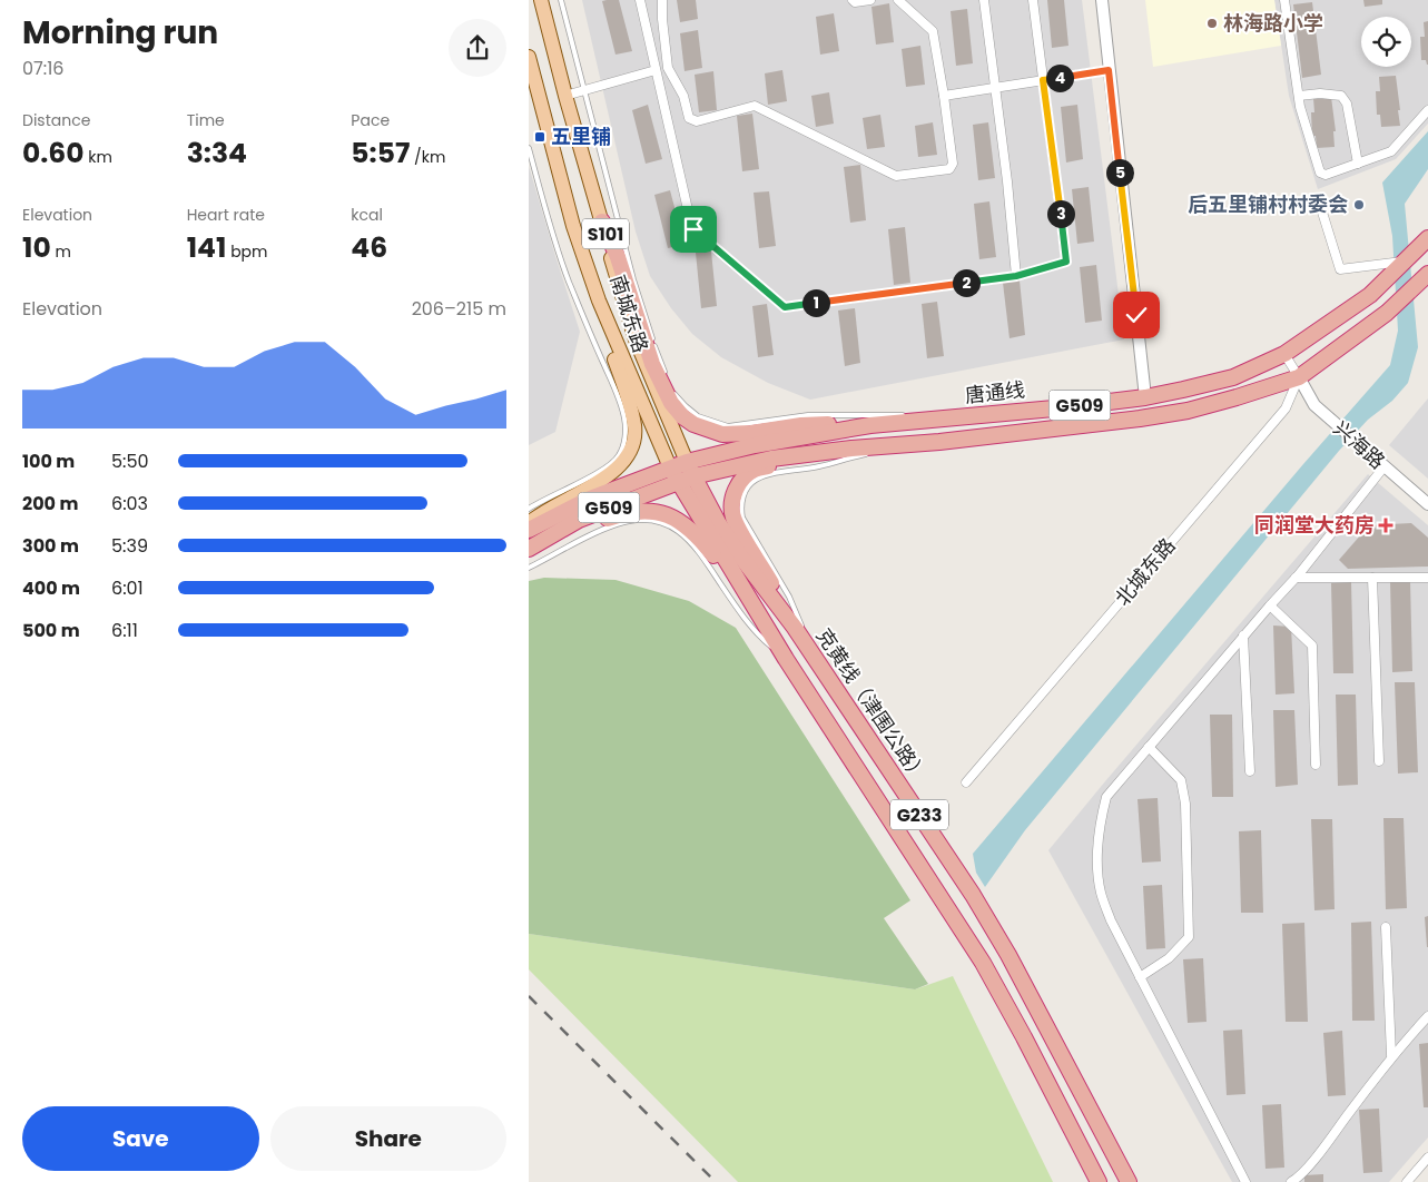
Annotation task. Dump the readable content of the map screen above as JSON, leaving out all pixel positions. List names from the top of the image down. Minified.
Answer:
{"streets":{"highway":["唐通线","G509","克黄线（津围公路）","G233"],"main road":["S101","南城东路"],"street":["兴海路","北城东路"]},"crossings":[["南城东路","唐通线"],["南城东路","G509"],["南城东路","克黄线（津围公路）"],["南城东路","G233"],["唐通线","G509"],["唐通线","克黄线（津围公路）"],["G509","兴海路"],["G509","北城东路"],["G509","克黄线（津围公路）"],["G509","G233"],["兴海路","北城东路"]],"places":{"other":["林海路小学","后五里铺村村委会"],"transit":["五里铺"],"health":["同润堂大药房"]},"page":{"heading":["Morning run","07:16"],"pins":["4","5","3","2","1"],"stats":[["Distance","0.60 km"],["Time","3:34"],["Pace","5:57 /km"],["Elevation","10 m"],["Heart rate","141 bpm"],["kcal","46"]],"chart":["Elevation","206–215 m"],"list":[{"name":"100 m","note":"5:50"},{"name":"200 m","note":"6:03"},{"name":"300 m","note":"5:39"},{"name":"400 m","note":"6:01"},{"name":"500 m","note":"6:11"}],"buttons":["Save","Share"]}}
